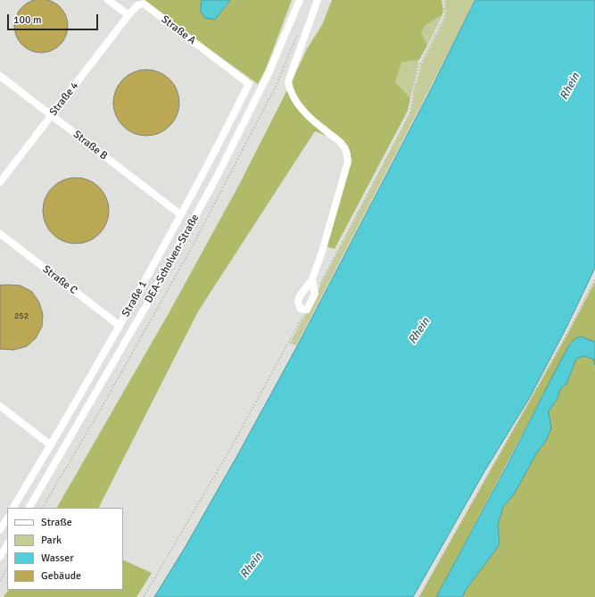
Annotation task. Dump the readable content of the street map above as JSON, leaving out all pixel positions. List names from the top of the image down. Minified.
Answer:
{"streets":{"street":["Straße A","Straße 4","Straße B","DEA-Scholven-Straße","Straße C","Straße 1"]},"crossings":[["Straße A","Straße 4"],["Straße A","Straße 1"],["Straße 4","Straße B"],["Straße B","Straße 1"],["Straße C","Straße 1"]],"water":["Rhein"],"house_numbers":["252"],"legend":["Straße","Park","Wasser","Gebäude"],"scale_bar":"100 m"}
